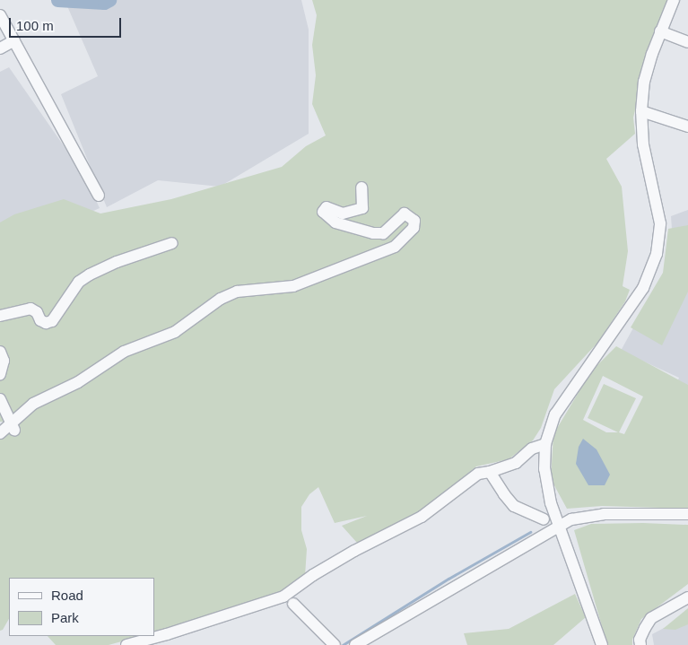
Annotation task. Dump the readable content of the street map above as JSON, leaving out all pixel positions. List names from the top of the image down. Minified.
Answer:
{"legend":["Road","Park"],"scale_bar":"100 m"}
